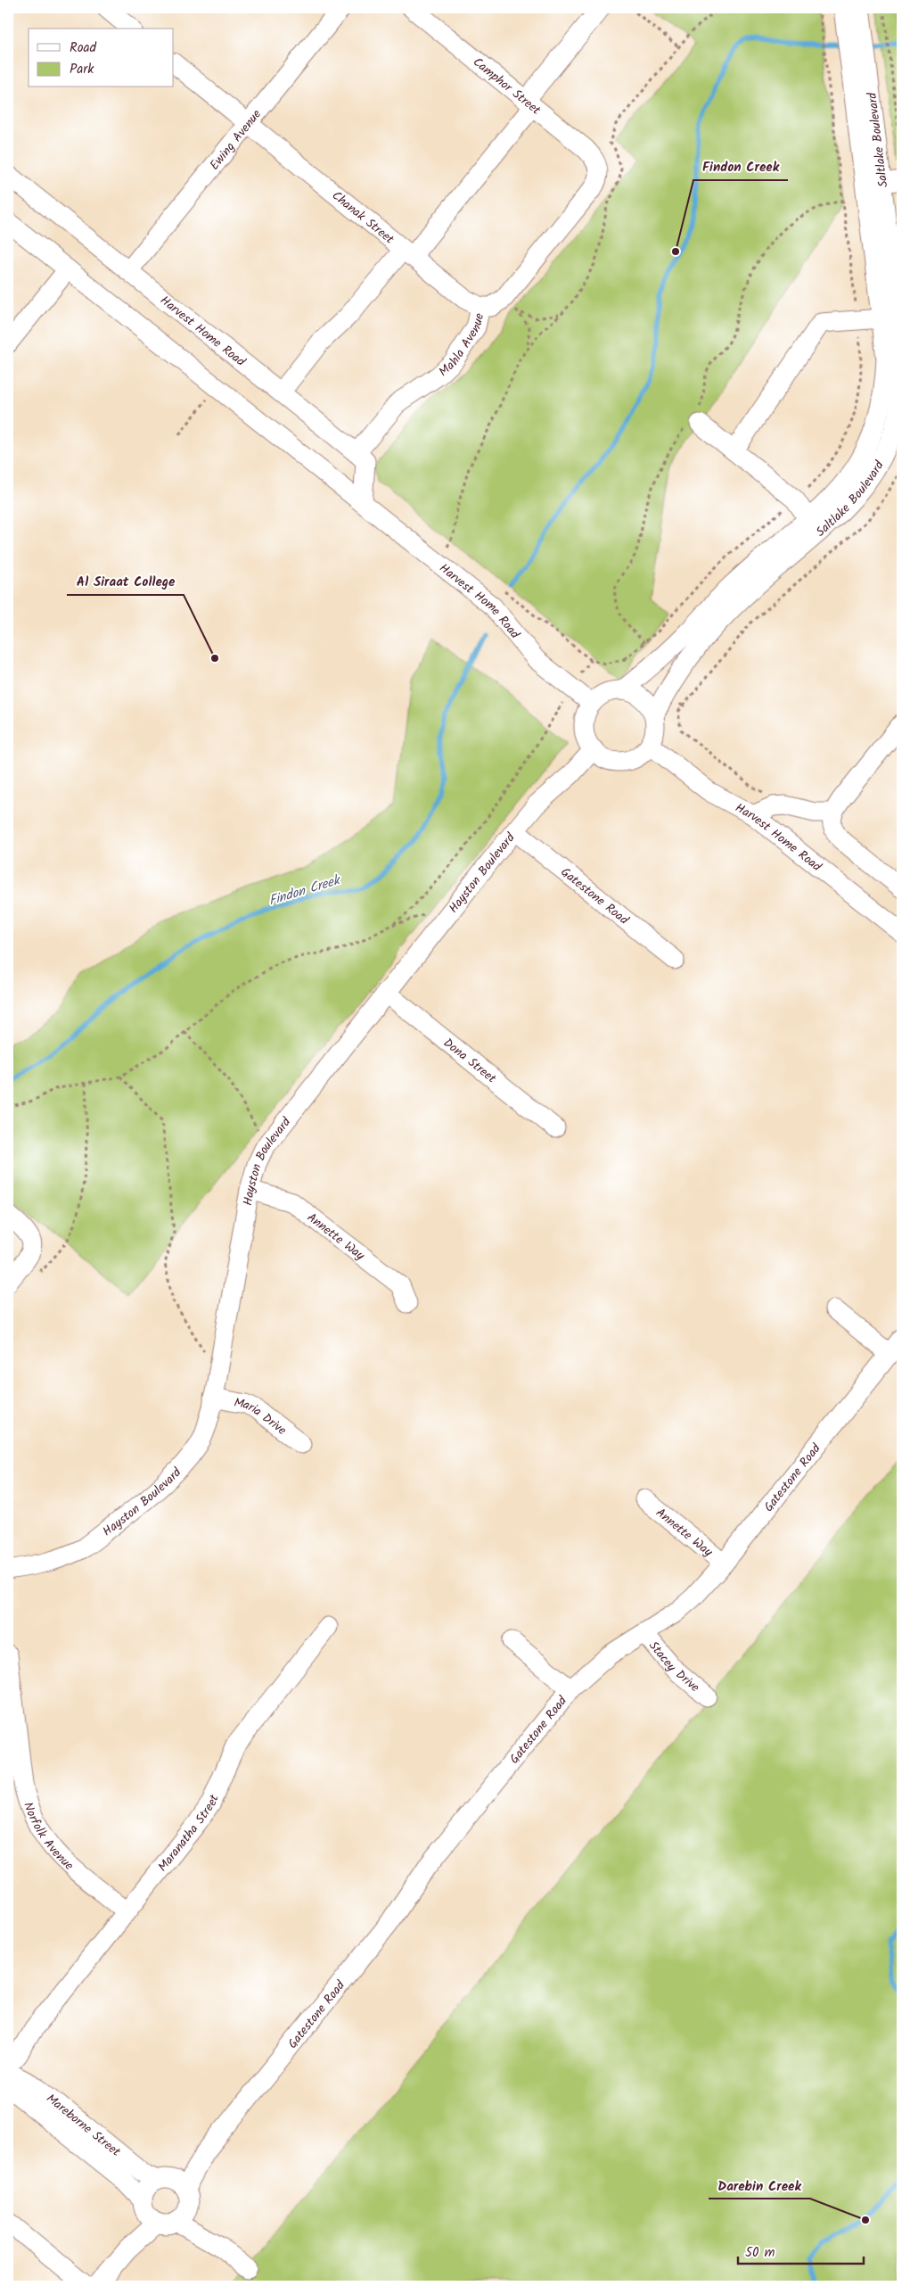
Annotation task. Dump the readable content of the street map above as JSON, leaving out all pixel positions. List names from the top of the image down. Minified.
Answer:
{"streets":{"street":["Camphor Street","Ewing Avenue","Saltlake Boulevard","Chanak Street","Harvest Home Road","Mahla Avenue","Hayston Boulevard","Gatestone Road","Dona Street","Annette Way","Maria Drive","Stacey Drive","Maranatha Street","Norfolk Avenue","Mareborne Street"]},"crossings":[["Camphor Street","Mahla Avenue"],["Ewing Avenue","Chanak Street"],["Ewing Avenue","Harvest Home Road"],["Saltlake Boulevard","Harvest Home Road"],["Saltlake Boulevard","Hayston Boulevard"],["Chanak Street","Mahla Avenue"],["Harvest Home Road","Mahla Avenue"],["Harvest Home Road","Hayston Boulevard"],["Hayston Boulevard","Gatestone Road"],["Hayston Boulevard","Dona Street"],["Hayston Boulevard","Annette Way"],["Hayston Boulevard","Maria Drive"],["Gatestone Road","Annette Way"],["Gatestone Road","Stacey Drive"],["Gatestone Road","Mareborne Street"],["Maranatha Street","Norfolk Avenue"]],"water":["Findon Creek"],"places":["Findon Creek","Al Siraat College","Darebin Creek"],"legend":["Road","Park"],"scale_bar":"50 m"}
